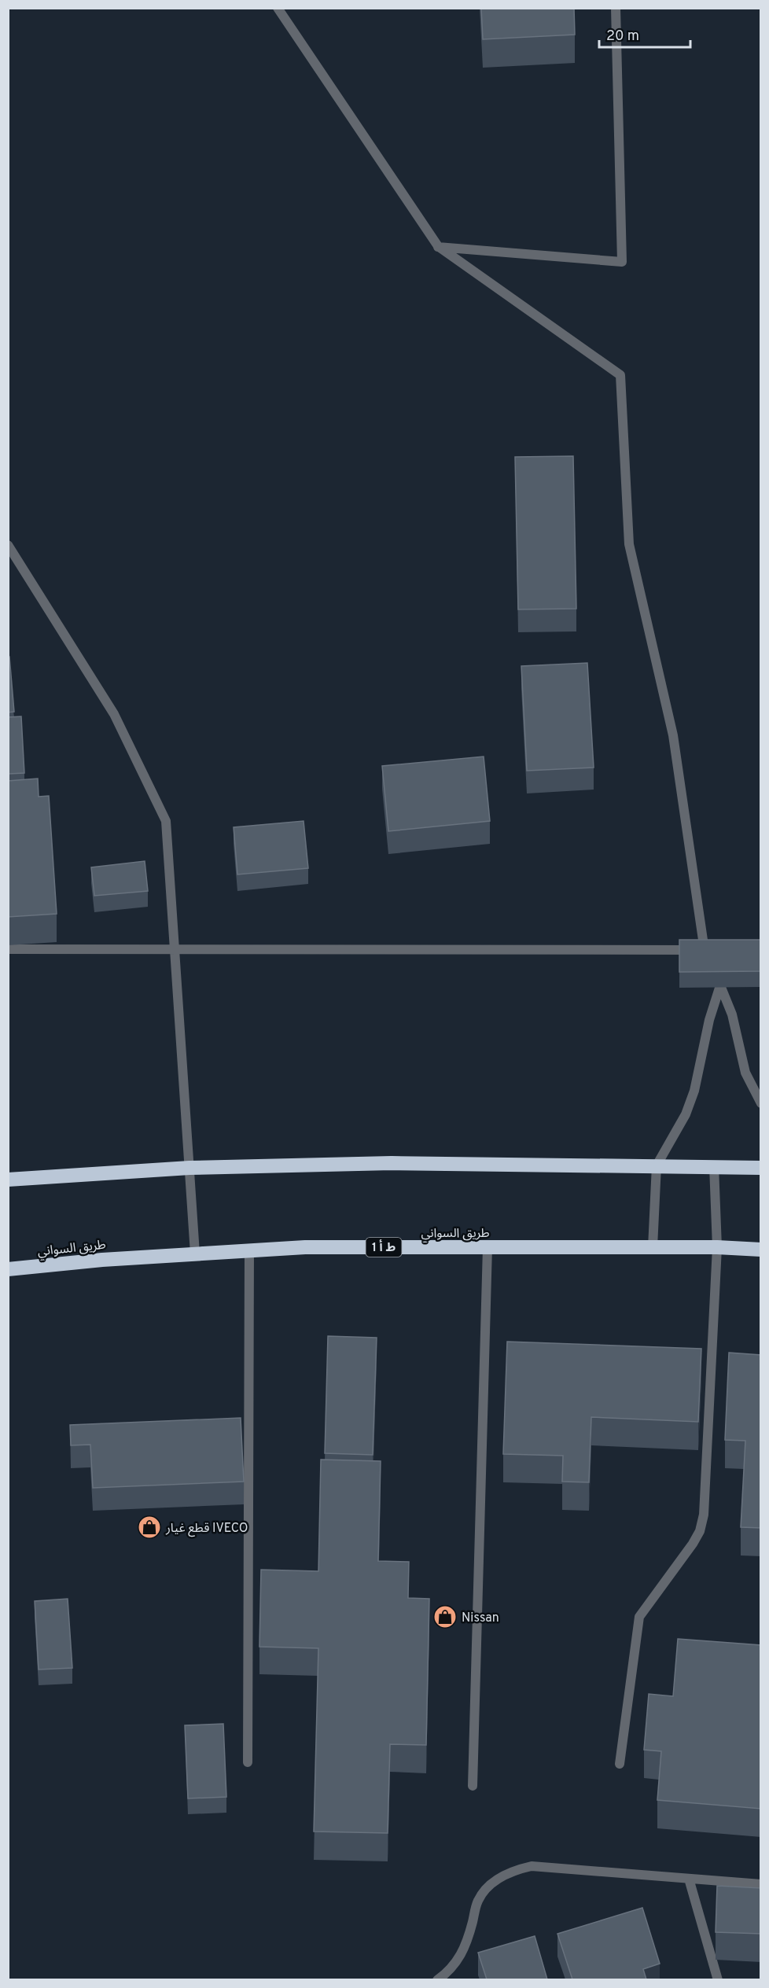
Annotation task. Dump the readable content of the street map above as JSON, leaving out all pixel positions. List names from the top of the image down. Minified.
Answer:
{"streets":{"highway":["طريق السواني","ط أ 1"]},"places":{"shop":["قطع غيار IVECO","Nissan"]},"scale_bar":"20 m"}
